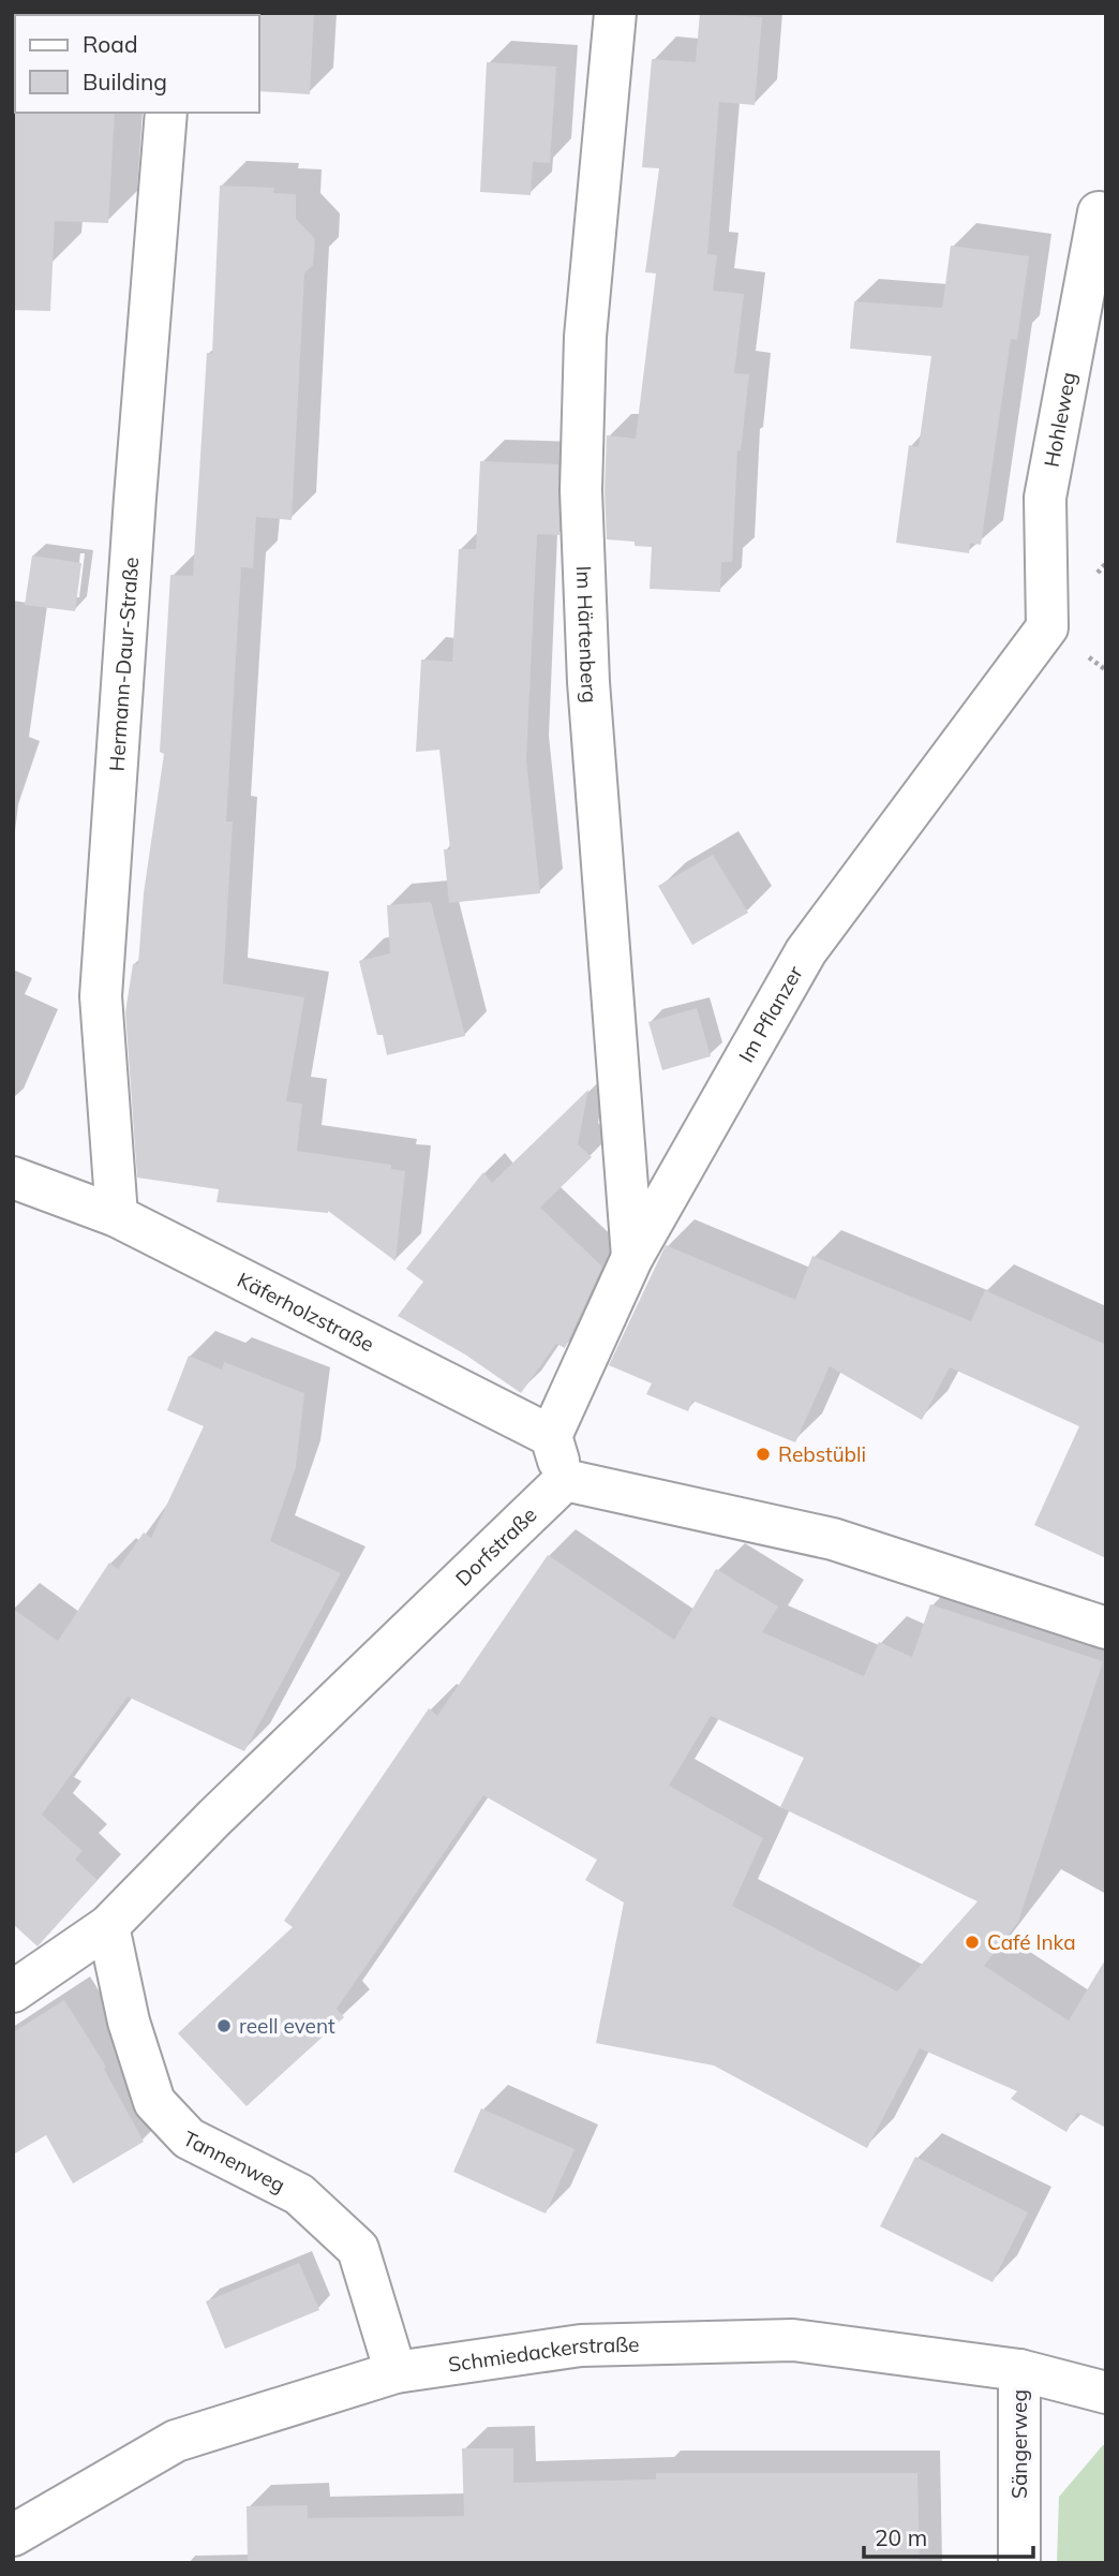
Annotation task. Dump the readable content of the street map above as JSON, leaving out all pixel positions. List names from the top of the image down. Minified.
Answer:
{"streets":{"street":["Hohleweg","Im Härtenberg","Hermann-Daur-Straße","Im Pflanzer","Käferholzstraße","Dorfstraße","Tannenweg","Schmiedackerstraße","Sängerweg"]},"crossings":[["Hohleweg","Im Pflanzer"],["Im Härtenberg","Im Pflanzer"],["Hermann-Daur-Straße","Käferholzstraße"],["Im Pflanzer","Käferholzstraße"],["Dorfstraße","Tannenweg"],["Tannenweg","Schmiedackerstraße"],["Schmiedackerstraße","Sängerweg"]],"places":["Rebstübli","Café Inka","reell event"],"legend":["Road","Building"],"scale_bar":"20 m"}
